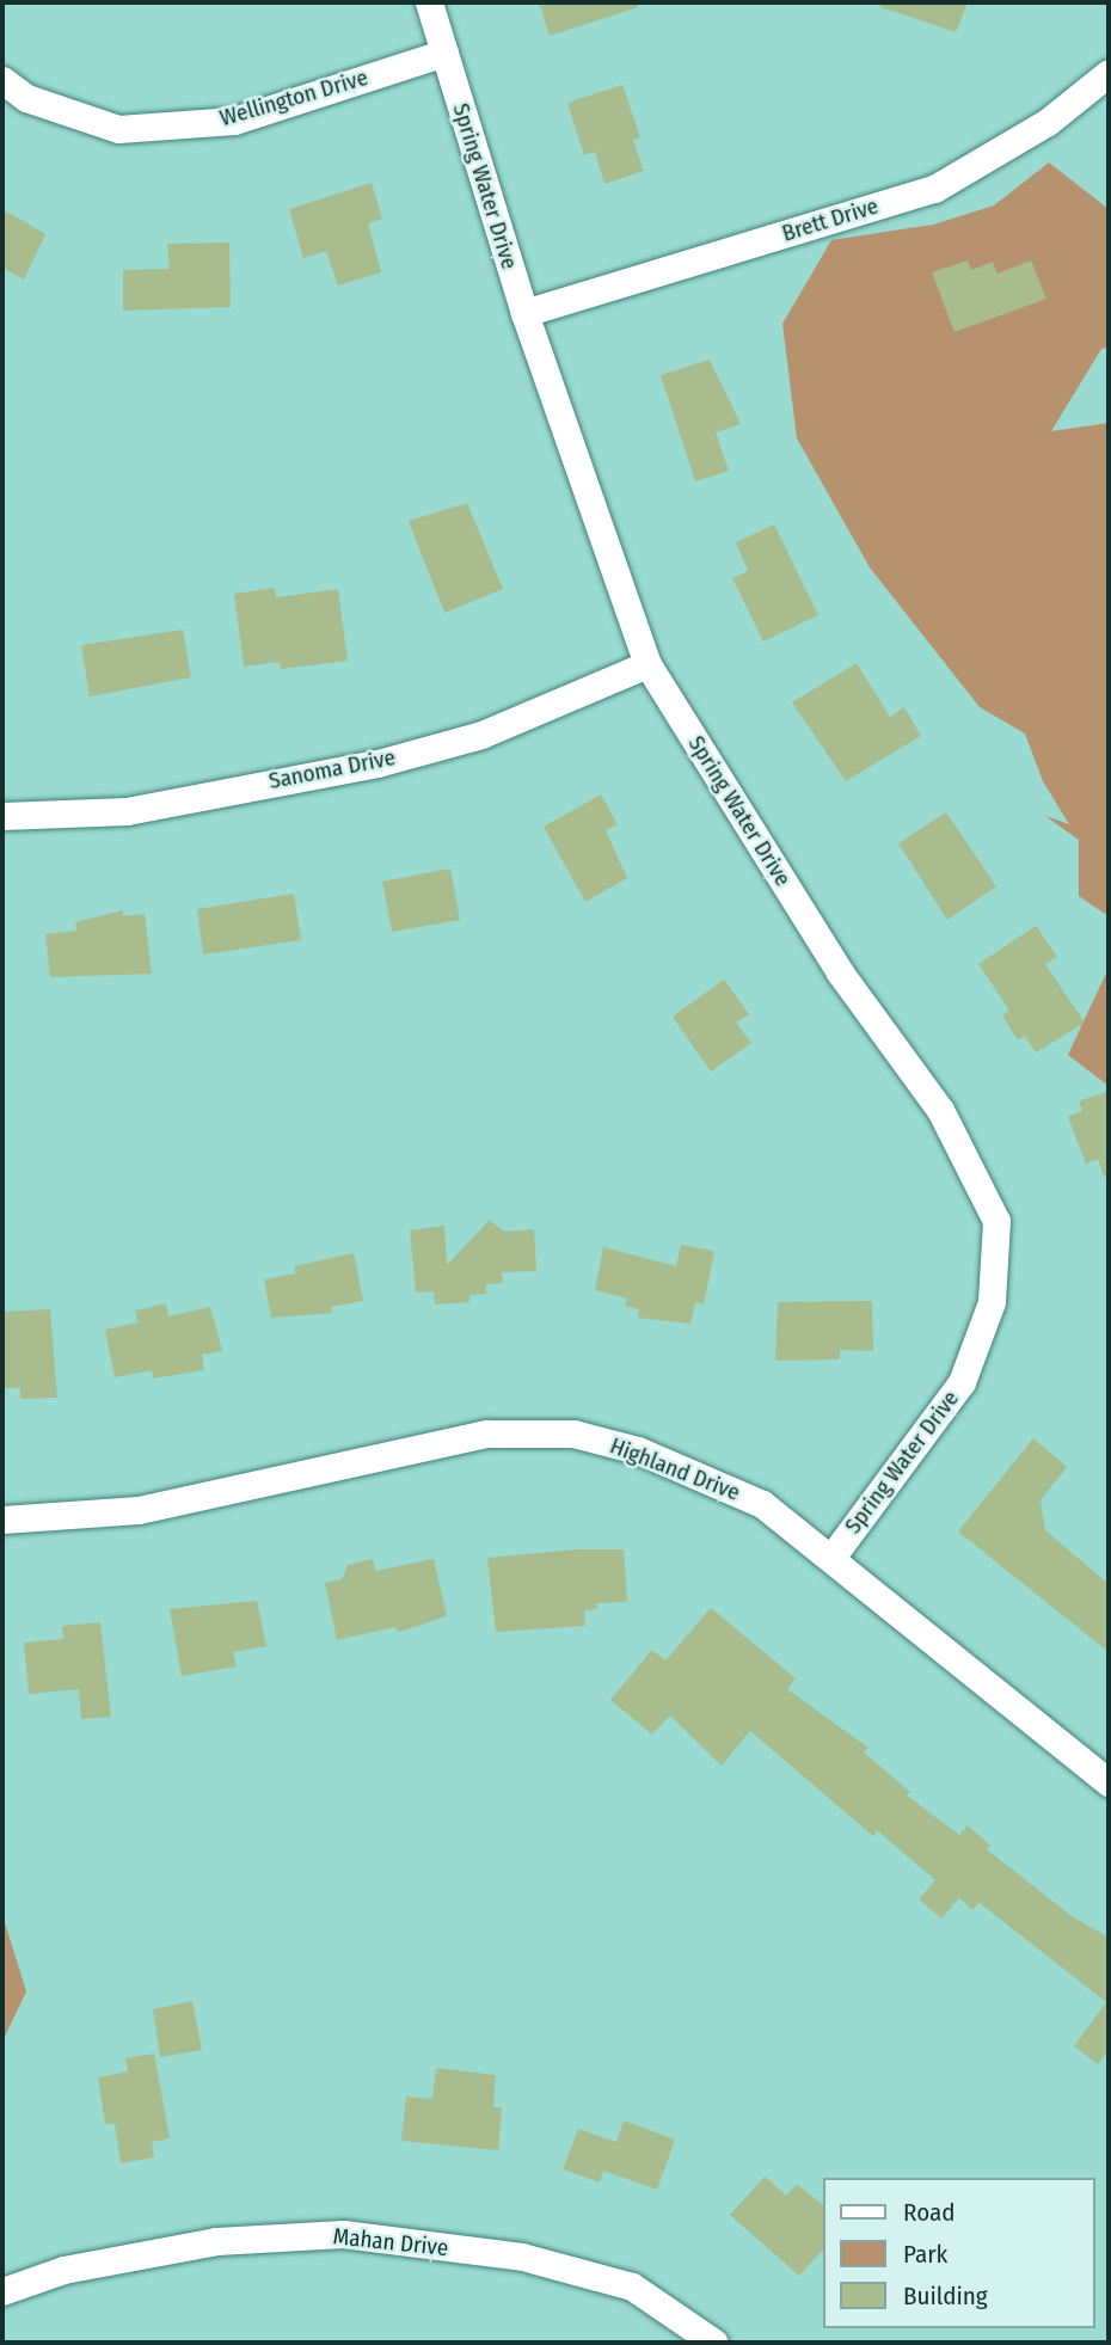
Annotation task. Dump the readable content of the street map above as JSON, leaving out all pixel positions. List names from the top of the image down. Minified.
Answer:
{"streets":{"street":["Wellington Drive","Spring Water Drive","Brett Drive","Sanoma Drive","Highland Drive","Mahan Drive"]},"crossings":[["Wellington Drive","Spring Water Drive"],["Spring Water Drive","Brett Drive"],["Spring Water Drive","Sanoma Drive"],["Spring Water Drive","Highland Drive"]],"legend":["Road","Park","Building"]}
